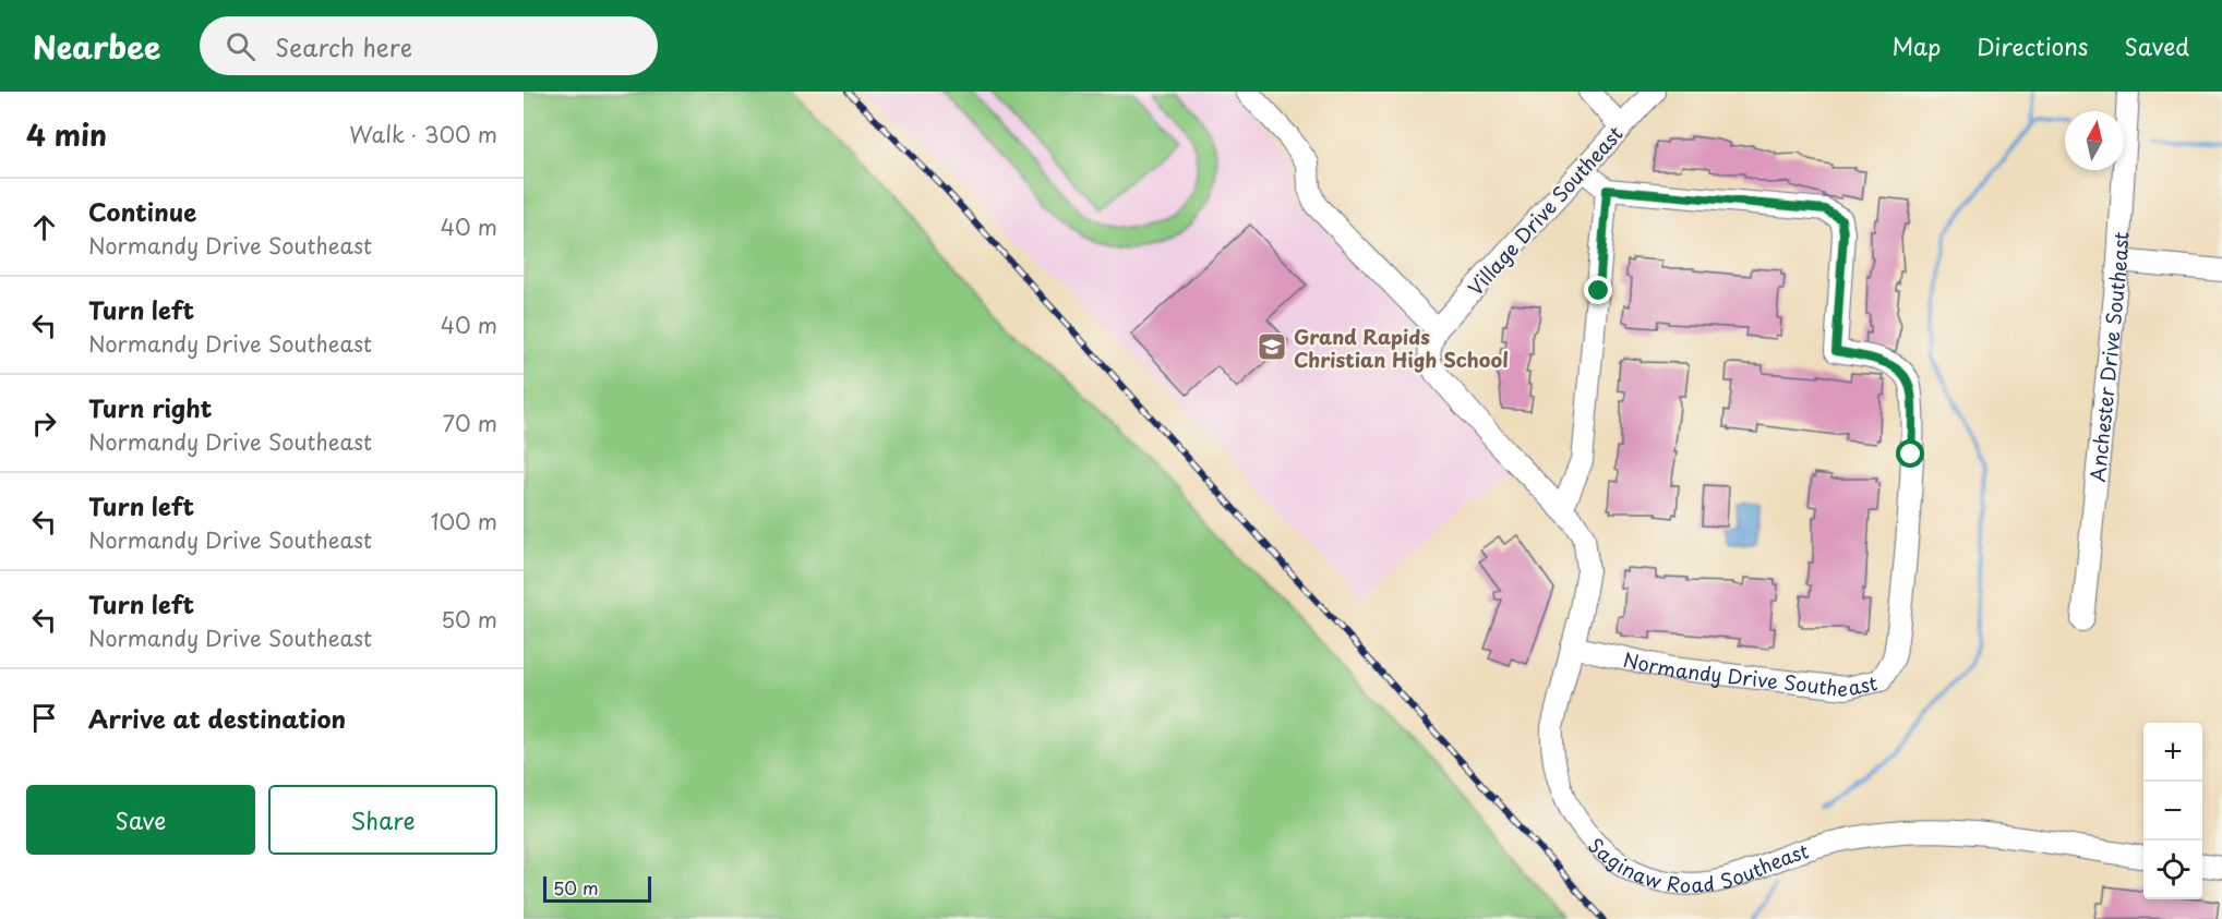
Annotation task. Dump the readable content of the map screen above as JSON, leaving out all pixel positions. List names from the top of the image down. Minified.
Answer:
{"streets":{"street":["Village Drive Southeast","Anchester Drive Southeast","Normandy Drive Southeast","Saginaw Road Southeast"]},"crossings":[["Village Drive Southeast","Saginaw Road Southeast"],["Normandy Drive Southeast","Saginaw Road Southeast"]],"places":{"school or university":["Grand Rapids Christian High School"]},"scale_bar":"50 m","north":"top","page":{"header":"Nearbee","search":"Search here","nav":["Map","Directions","Saved"],"heading":["4 min","Walk · 300 m"],"list":[["Continue","Normandy Drive Southeast","40 m"],["Turn left","Normandy Drive Southeast","40 m"],["Turn right","Normandy Drive Southeast","70 m"],["Turn left","Normandy Drive Southeast","100 m"],["Turn left","Normandy Drive Southeast","50 m"],"Arrive at destination"],"map_buttons":["+","−"],"buttons":["Save","Share"],"scale":"50 m"}}
